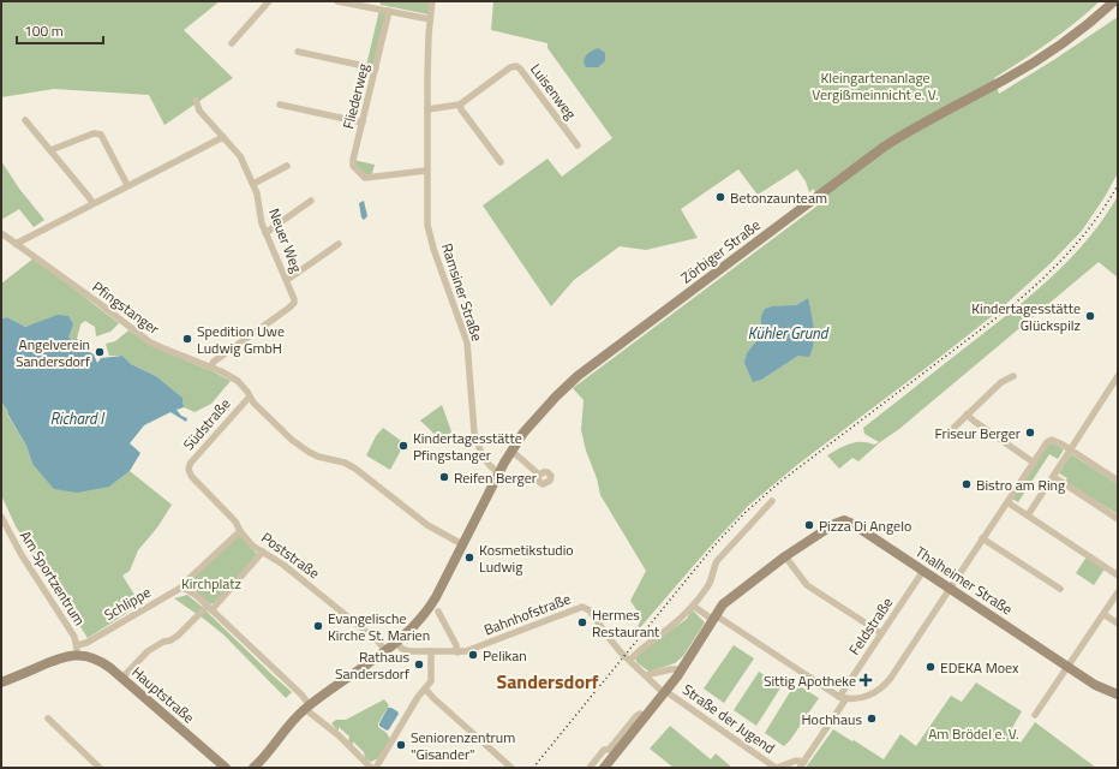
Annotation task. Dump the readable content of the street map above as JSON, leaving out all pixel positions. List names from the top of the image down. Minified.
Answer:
{"streets":{"street":["Luisenweg","Fliederweg","Neuer Weg","Zörbiger Straße","Ramsiner Straße","Pfingstanger","Südstraße","Poststraße","Am Sportzentrum","Thalheimer Straße","Schlippe","Bahnhofstraße","Feldstraße","Hauptstraße","Straße der Jugend"]},"crossings":[["Luisenweg","Ramsiner Straße"],["Fliederweg","Ramsiner Straße"],["Neuer Weg","Pfingstanger"],["Zörbiger Straße","Ramsiner Straße"],["Zörbiger Straße","Pfingstanger"],["Pfingstanger","Südstraße"],["Südstraße","Poststraße"],["Am Sportzentrum","Schlippe"],["Am Sportzentrum","Hauptstraße"],["Thalheimer Straße","Feldstraße"],["Schlippe","Hauptstraße"],["Bahnhofstraße","Straße der Jugend"],["Feldstraße","Straße der Jugend"]],"districts":["Sandersdorf"],"water":["Kühler Grund","Richard I"],"parks":["Kleingartenanlage Vergißmeinnicht e. V.","Kirchplatz","Am Brödel e. V."],"places":{"other":["Betonzaunteam","Kindertagesstätte Glückspilz","Spedition Uwe Ludwig GmbH","Angelverein Sandersdorf","Friseur Berger","Kindertagesstätte Pfingstanger","Reifen Berger","Bistro am Ring","Pizza Di Angelo","Kosmetikstudio Ludwig","Hermes Restaurant","Evangelische Kirche St. Marien","Pelikan","Rathaus Sandersdorf","EDEKA Moex","Hochhaus","Seniorenzentrum \"Gisander\""],"health":["Sittig Apotheke"]},"scale_bar":"100 m"}
